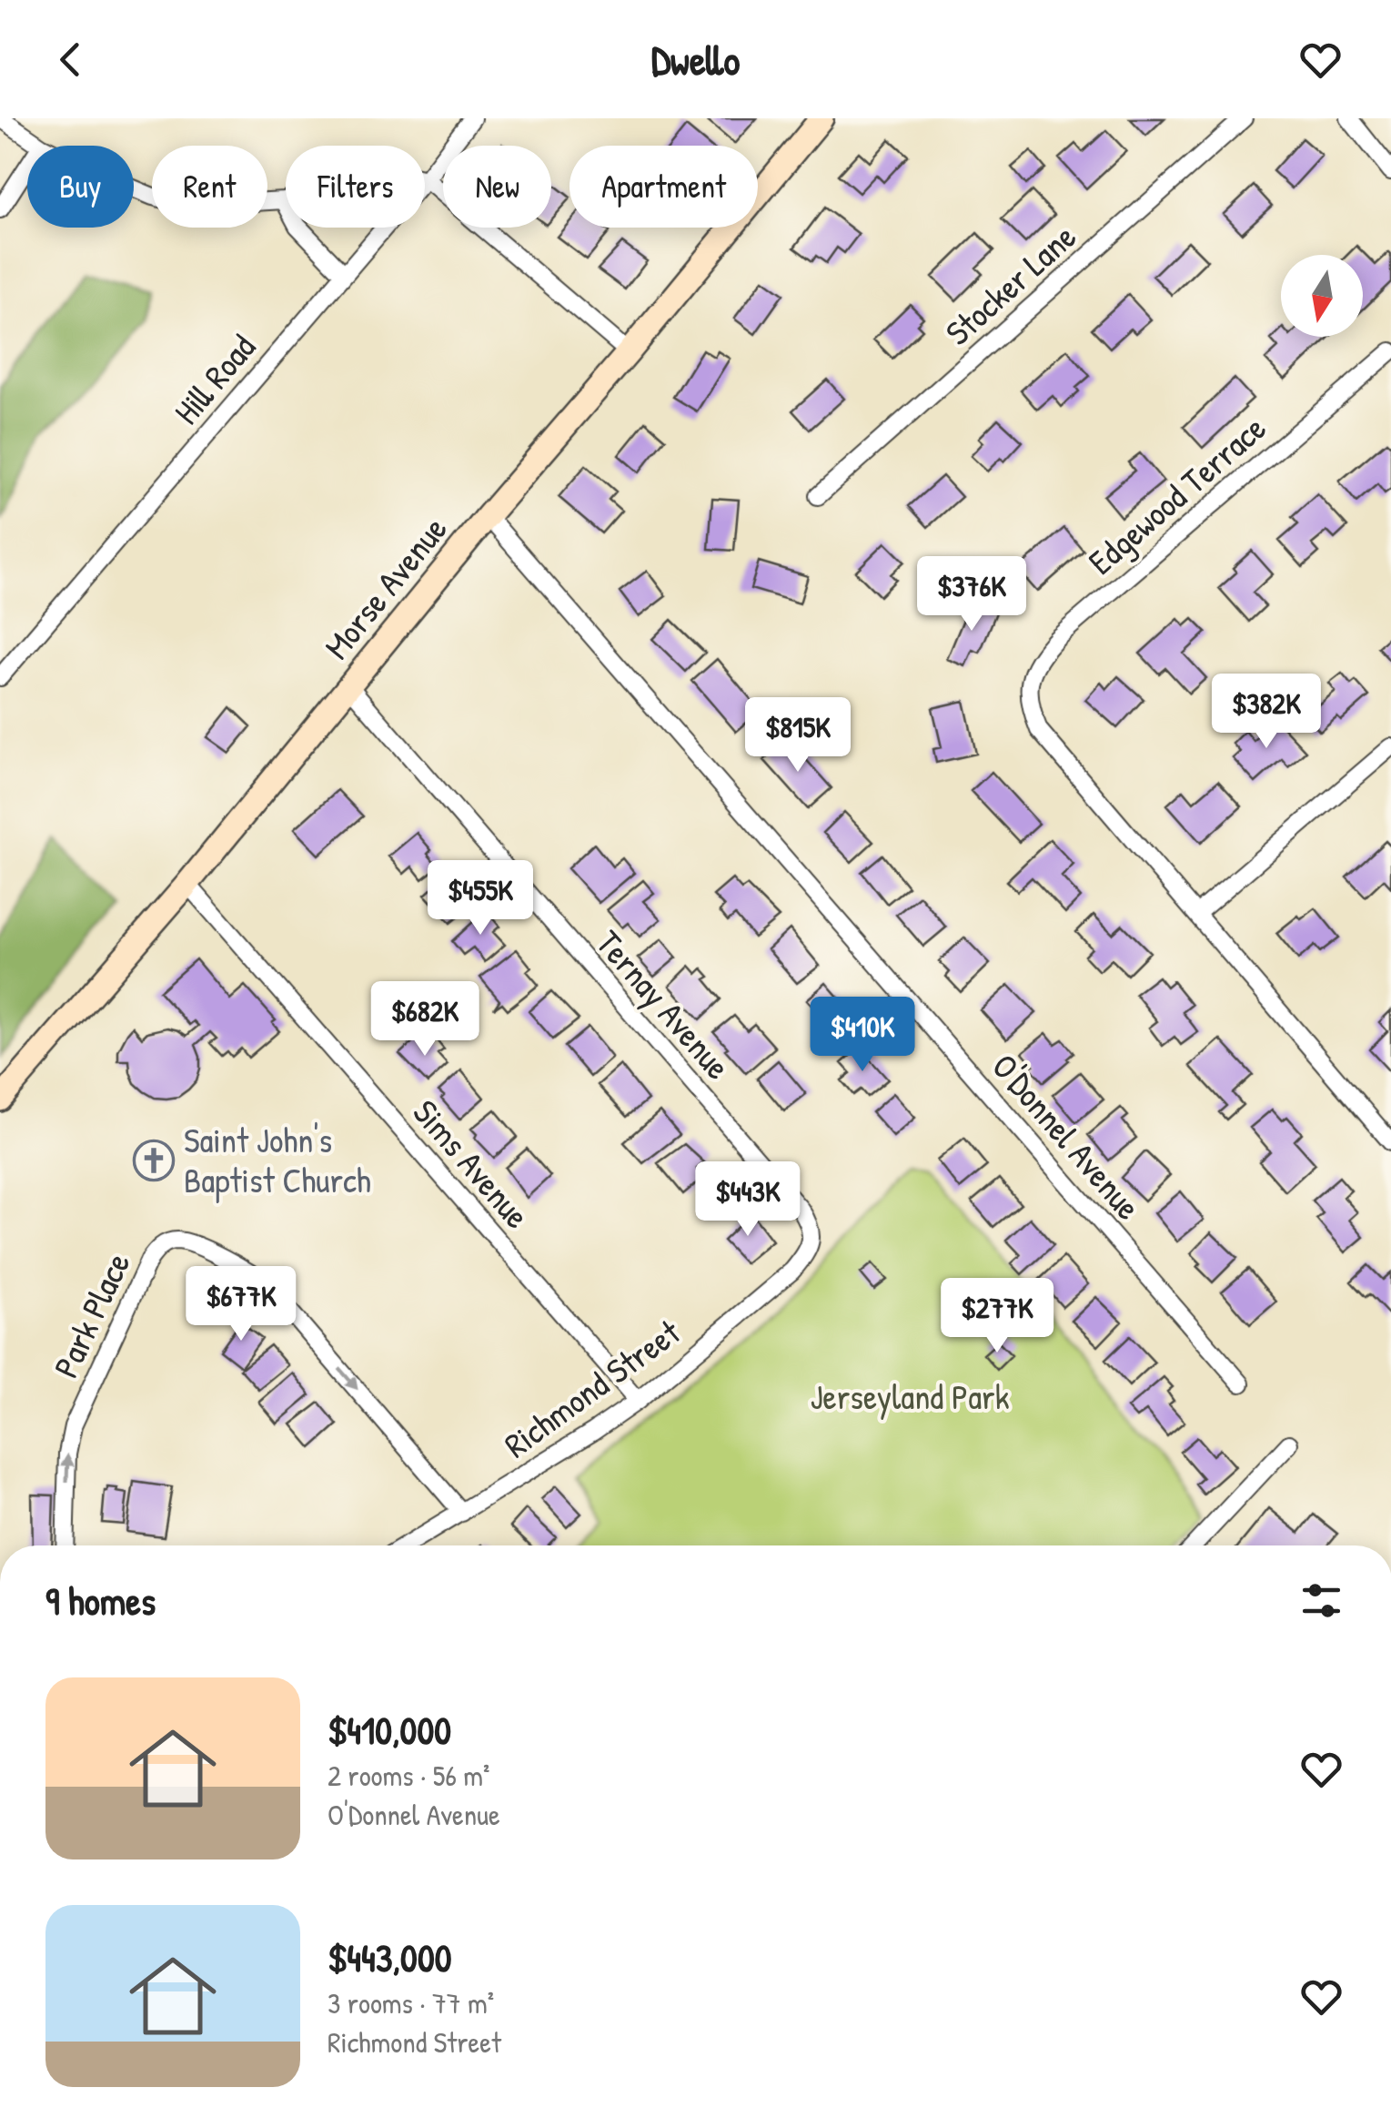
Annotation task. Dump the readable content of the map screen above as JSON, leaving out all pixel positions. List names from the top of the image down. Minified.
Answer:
{"streets":{"street":["Stocker Lane","Hill Road","Edgewood Terrace","Morse Avenue","Ternay Avenue","O'Donnel Avenue","Sims Avenue","Park Place","Richmond Street"]},"crossings":[["Morse Avenue","Ternay Avenue"],["Morse Avenue","O'Donnel Avenue"],["Morse Avenue","Sims Avenue"],["Ternay Avenue","Richmond Street"],["Sims Avenue","Richmond Street"],["Park Place","Richmond Street"]],"parks":["Jerseyland Park"],"places":{"church":["Saint John's Baptist Church"]},"north":"bottom","page":{"header":"Dwello","chip":["Buy","Rent","Filters","New","Apartment"],"price":["$376K","$382K","$815K","$455K","$682K","$410K","$443K","$677K","$277K"],"heading":"9 homes","list":[{"name":"$410,000","note":"2 rooms · 56 m² · O'Donnel Avenue"},{"name":"$443,000","note":"3 rooms · 77 m² · Richmond Street"}]}}
